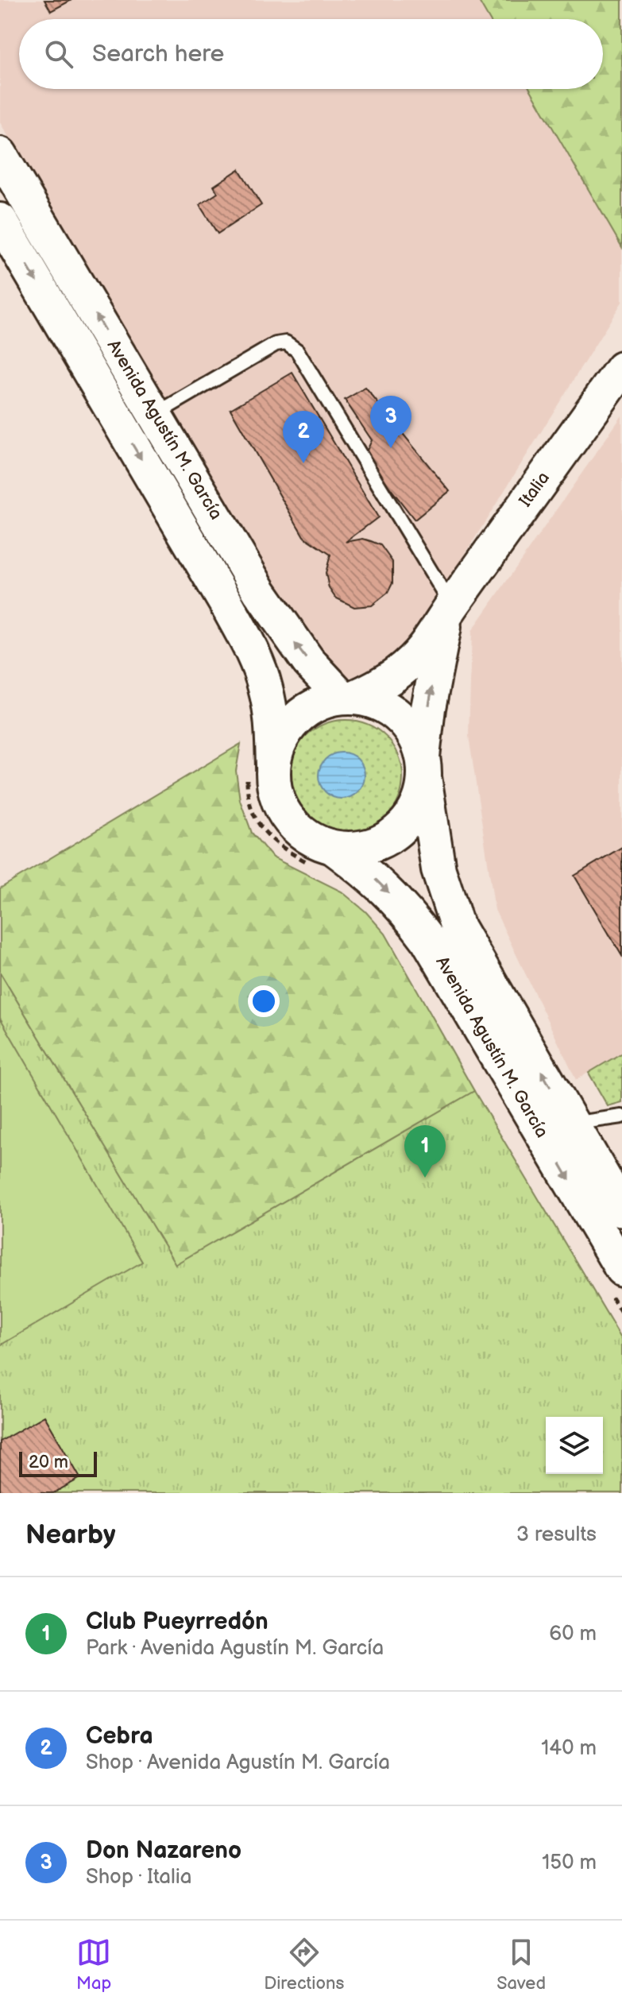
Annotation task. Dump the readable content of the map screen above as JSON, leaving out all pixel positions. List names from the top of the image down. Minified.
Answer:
{"streets":{"main road":["Avenida Agustín M. García","Italia"]},"crossings":[["Avenida Agustín M. García","Italia"]],"scale_bar":"20 m","page":{"search":"Search here","pins":["3","2","1"],"scale":"20 m","heading":["Nearby","3 results"],"list":[{"mark":"1","name":"Club Pueyrredón","note":"Park · Avenida Agustín M. García","value":"60 m"},{"mark":"2","name":"Cebra","note":"Shop · Avenida Agustín M. García","value":"140 m"},{"mark":"3","name":"Don Nazareno","note":"Shop · Italia","value":"150 m"}],"nav":["Map","Directions","Saved"]}}
